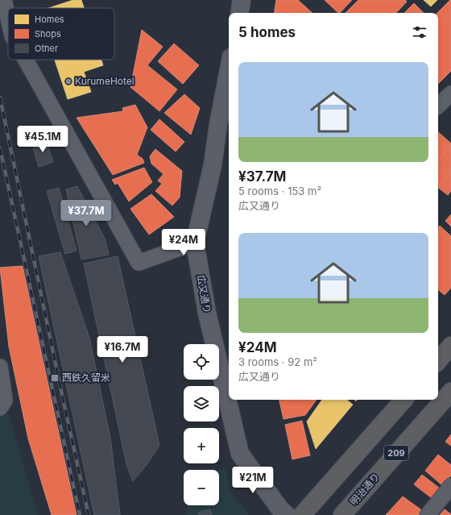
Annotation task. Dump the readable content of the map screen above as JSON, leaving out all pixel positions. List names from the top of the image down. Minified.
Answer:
{"streets":{"highway":["209","明治通り"],"street":["広又通り"]},"places":{"other":["KurumeHotel"],"transit":["西鉄久留米"]},"legend":["Homes","Shops","Other"],"page":{"heading":"5 homes","list":[{"name":"¥37.7M","note":"5 rooms · 153 m² · 広又通り"},{"name":"¥24M","note":"3 rooms · 92 m² · 広又通り"}],"price":["¥45.1M","¥37.7M","¥24M","¥16.7M","¥21M"],"map_buttons":["+","−"]}}
